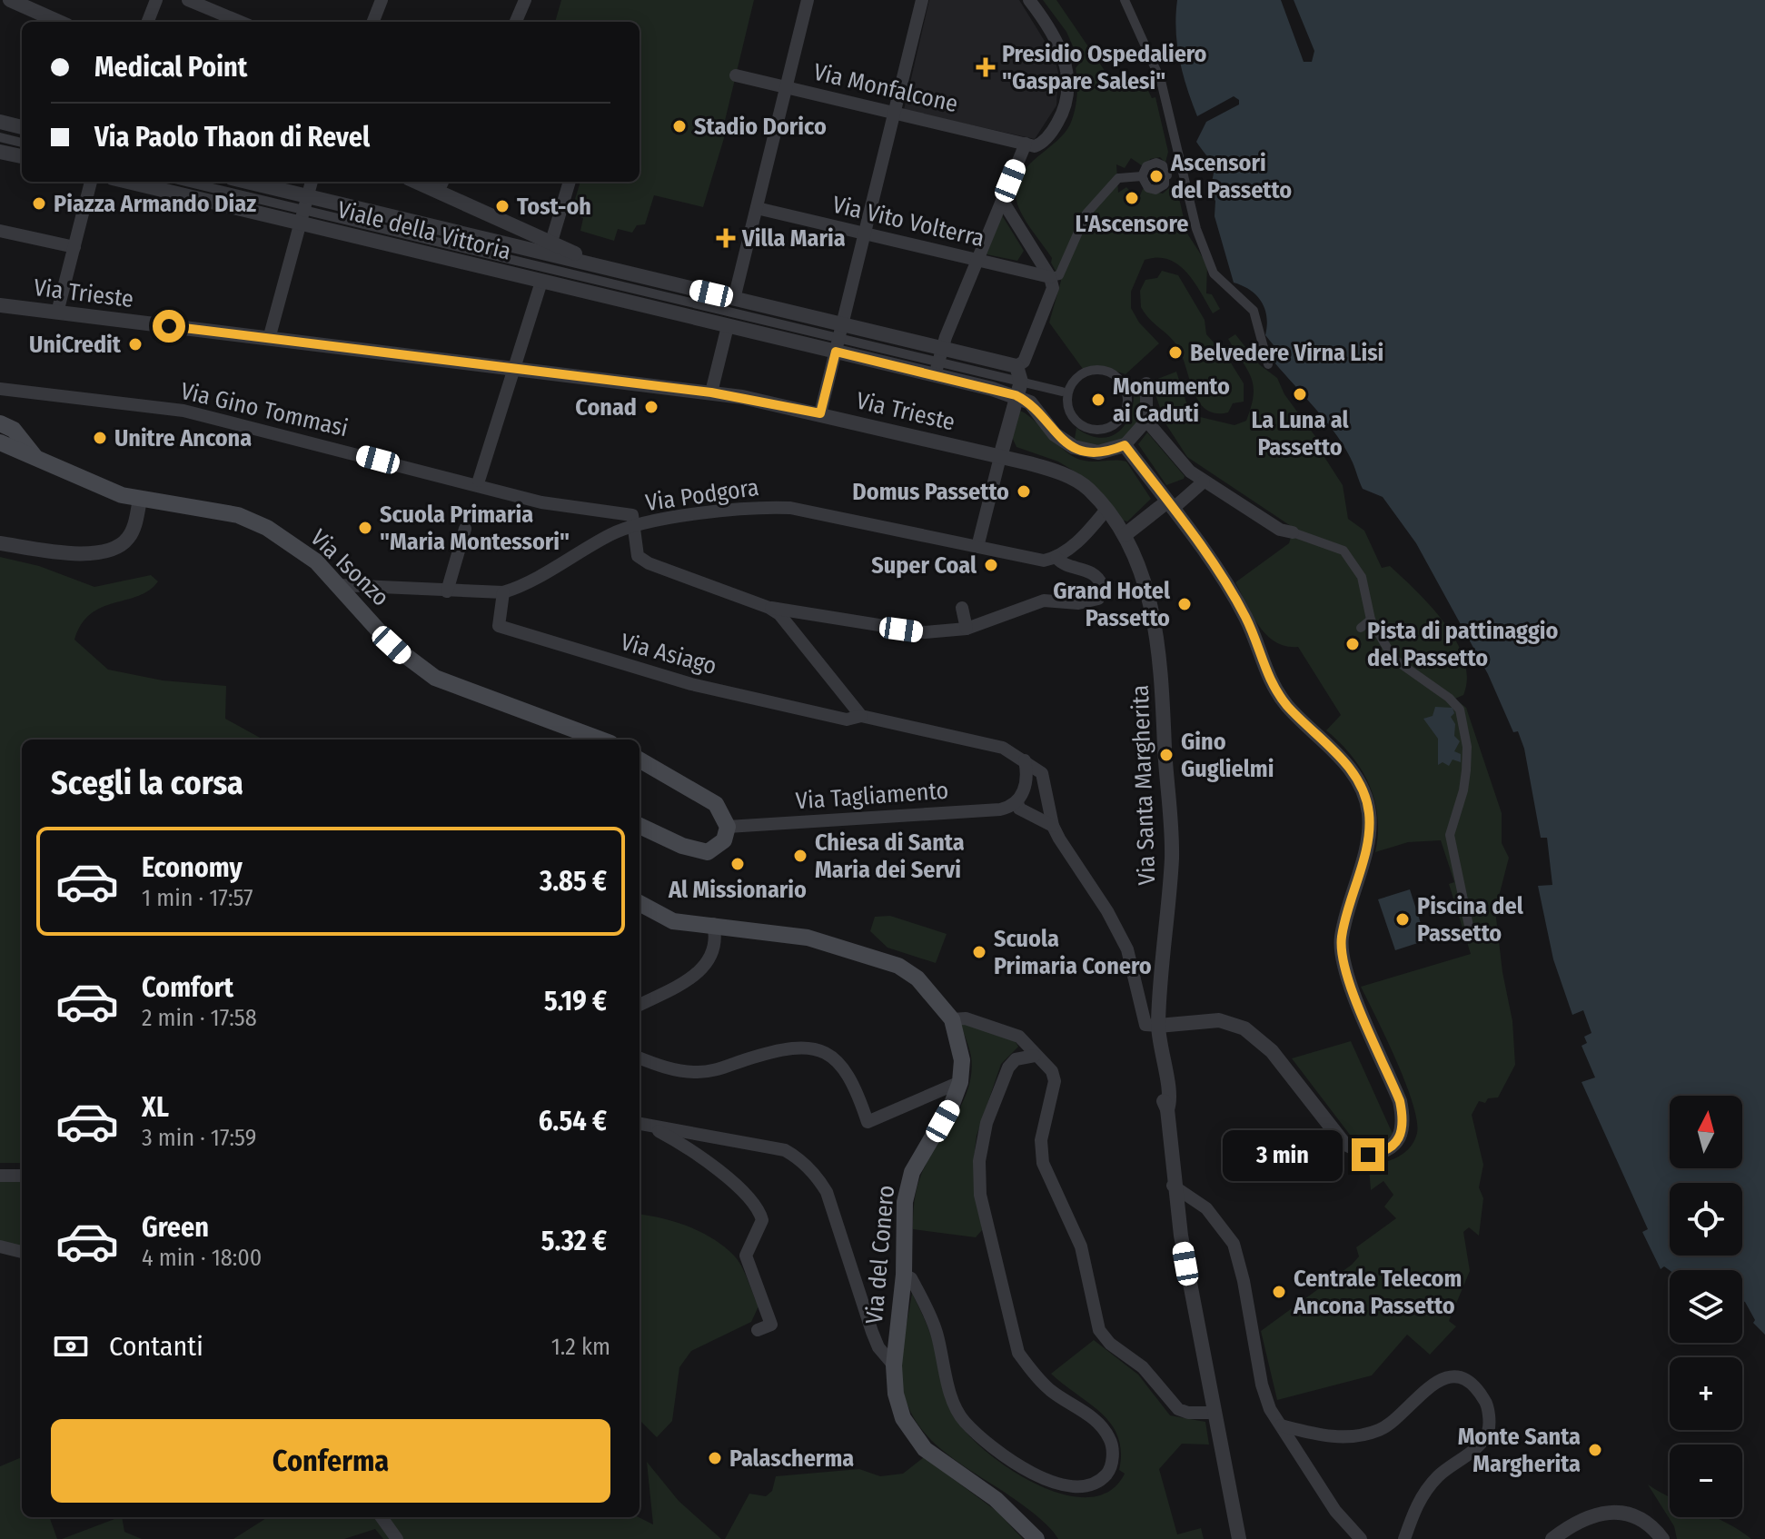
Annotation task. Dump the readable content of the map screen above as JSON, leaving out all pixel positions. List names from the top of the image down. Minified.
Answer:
{"streets":{"main road":["Via Isonzo","Via del Conero"],"street":["Via Monfalcone","Via Vito Volterra","Viale della Vittoria","Via Trieste","Via Gino Tommasi","Via Podgora","Via Asiago","Via Santa Margherita","Via Tagliamento"]},"crossings":[["Via Trieste","Via Santa Margherita"],["Via Gino Tommasi","Via Podgora"],["Via Podgora","Via Isonzo"],["Via Podgora","Via Asiago"]],"places":{"health":["Presidio Ospedaliero \"Gaspare Salesi\"","Villa Maria"],"other":["Stadio Dorico","Ascensori del Passetto","L'Ascensore","Piazza Armando Diaz","Tost-oh","UniCredit","Belvedere Virna Lisi","La Luna al Passetto","Monumento ai Caduti","Conad","Unitre Ancona","Domus Passetto","Scuola Primaria \"Maria Montessori\"","Super Coal","Grand Hotel Passetto","Pista di pattinaggio del Passetto","Gino Guglielmi","Chiesa di Santa Maria dei Servi","Al Missionario","Piscina del Passetto","Scuola Primaria Conero","Centrale Telecom Ancona Passetto","Monte Santa Margherita","Palascherma"]},"north":"top","page":{"banner":["Medical Point","Via Paolo Thaon di Revel"],"heading":"Scegli la corsa","list":[{"name":"Economy","note":"1 min · 17:57","value":"3.85 €"},{"name":"Comfort","note":"2 min · 17:58","value":"5.19 €"},{"name":"XL","note":"3 min · 17:59","value":"6.54 €"},{"name":"Green","note":"4 min · 18:00","value":"5.32 €"}],"map_buttons":["+","−"],"bubble":"3 min","pay":["Contanti","1.2 km"],"buttons":"Conferma"}}
